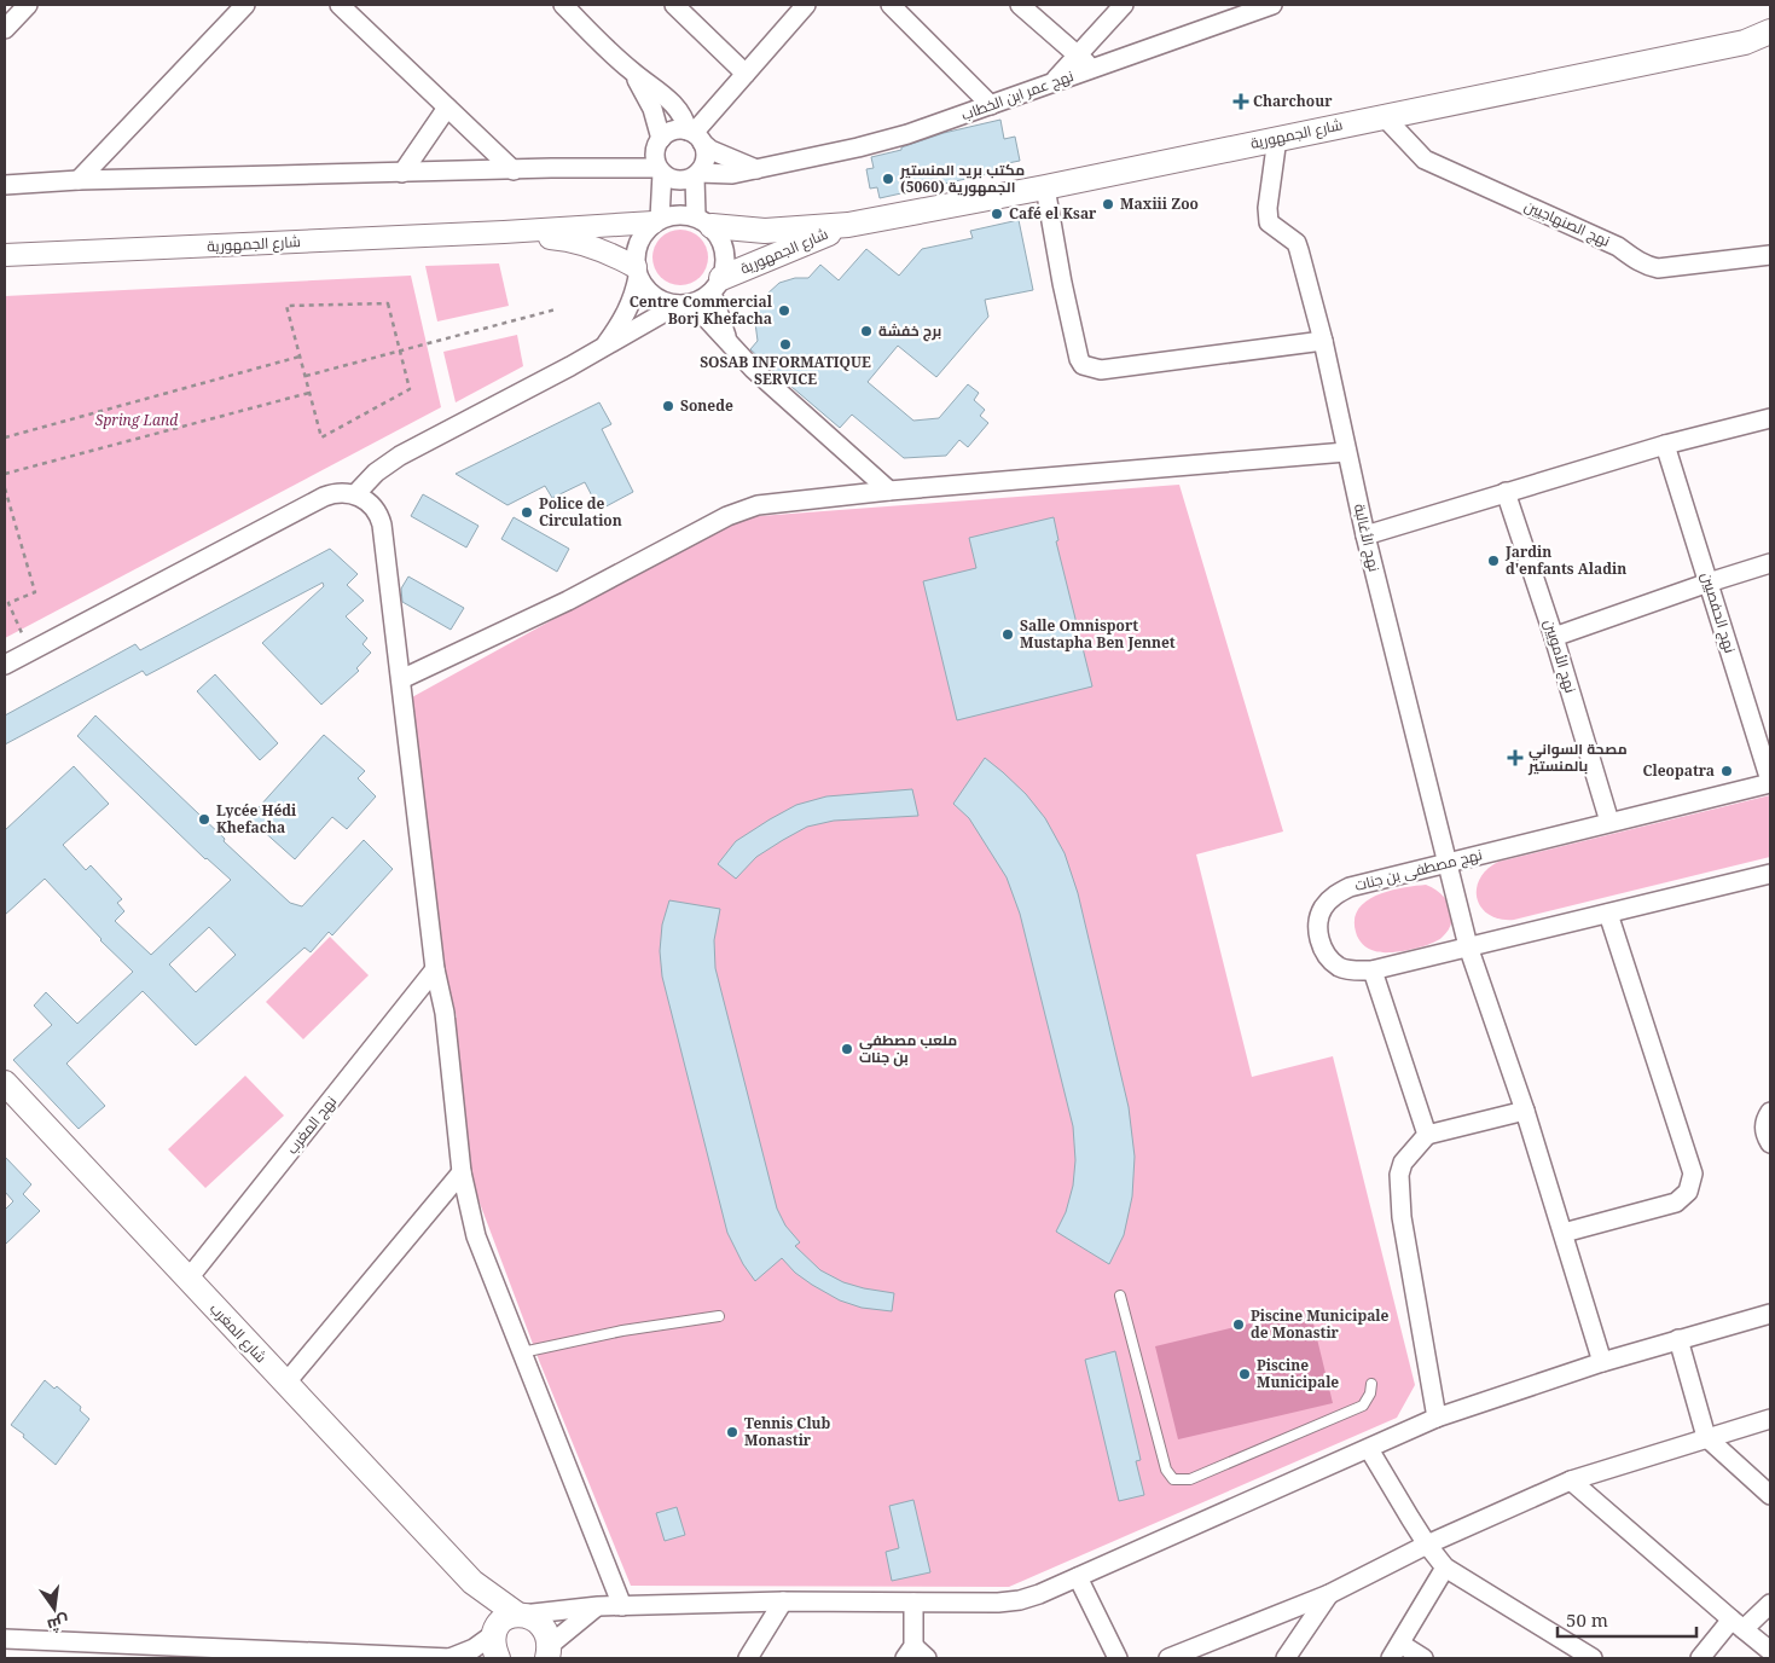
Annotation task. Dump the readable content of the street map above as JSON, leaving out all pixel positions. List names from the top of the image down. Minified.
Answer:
{"streets":{"main road":["شارع الجمهورية","شارع المغرب"],"street":["نهج عمر ابن الخطاب","نهج الصنهاجيين","نهج الأغالبة","نهج الحفصيين","نهج الأمويين","نهج مصطفى بن جنات","نهج المغرب"]},"crossings":[["شارع الجمهورية","نهج الصنهاجيين"],["شارع الجمهورية","نهج الأغالبة"],["نهج الأغالبة","نهج مصطفى بن جنات"],["نهج الحفصيين","نهج مصطفى بن جنات"],["نهج الأمويين","نهج مصطفى بن جنات"],["نهج المغرب","شارع المغرب"]],"parks":["Spring Land"],"places":{"health":["Charchour","مصحة السواني بالمنستير"],"other":["مكتب بريد المنستير الجمهورية (5060)","Maxiii Zoo","Café el Ksar","Centre Commercial Borj Khefacha","برج خفشة","SOSAB INFORMATIQUE SERVICE","Sonede","Police de Circulation","Jardin d'enfants Aladin","Salle Omnisport Mustapha Ben Jennet","Cleopatra","Lycée Hédi Khefacha","ملعب مصطفى بن جنات","Piscine Municipale de Monastir","Piscine Municipale","Tennis Club Monastir"]},"scale_bar":"50 m","north":"bottom"}
